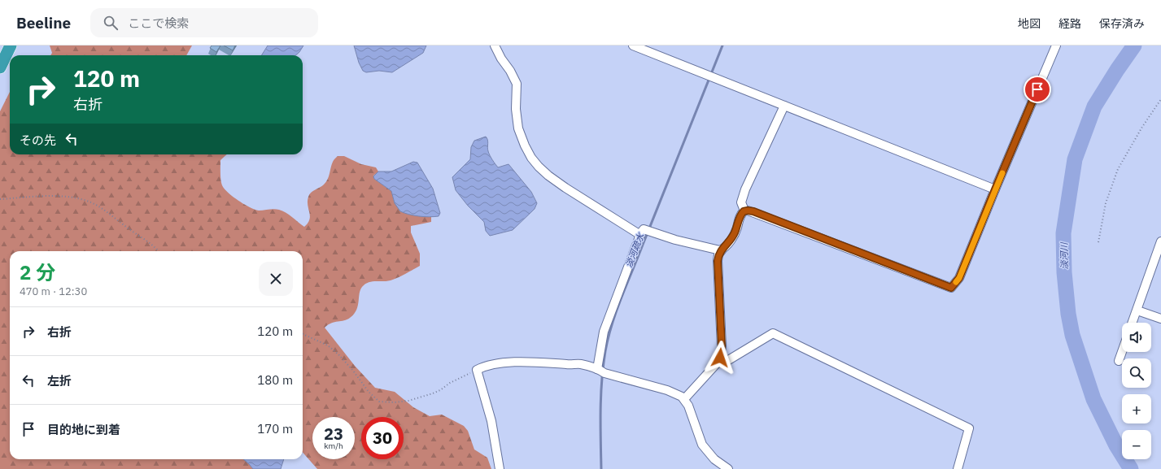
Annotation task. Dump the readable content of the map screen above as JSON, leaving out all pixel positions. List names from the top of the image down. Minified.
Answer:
{"water":["淡河疏水","淡河川"],"page":{"header":"Beeline","search":"ここで検索","nav":["地図","経路","保存済み"],"turn":["120 m","右折"],"then":"その先","heading":["2 分","470 m · 12:30"],"list":[{"name":"右折","value":"120 m"},{"name":"左折","value":"180 m"},{"name":"目的地に到着","value":"170 m"}],"map_buttons":["+","−"],"speed":"23 km/h","limit":"30"}}
